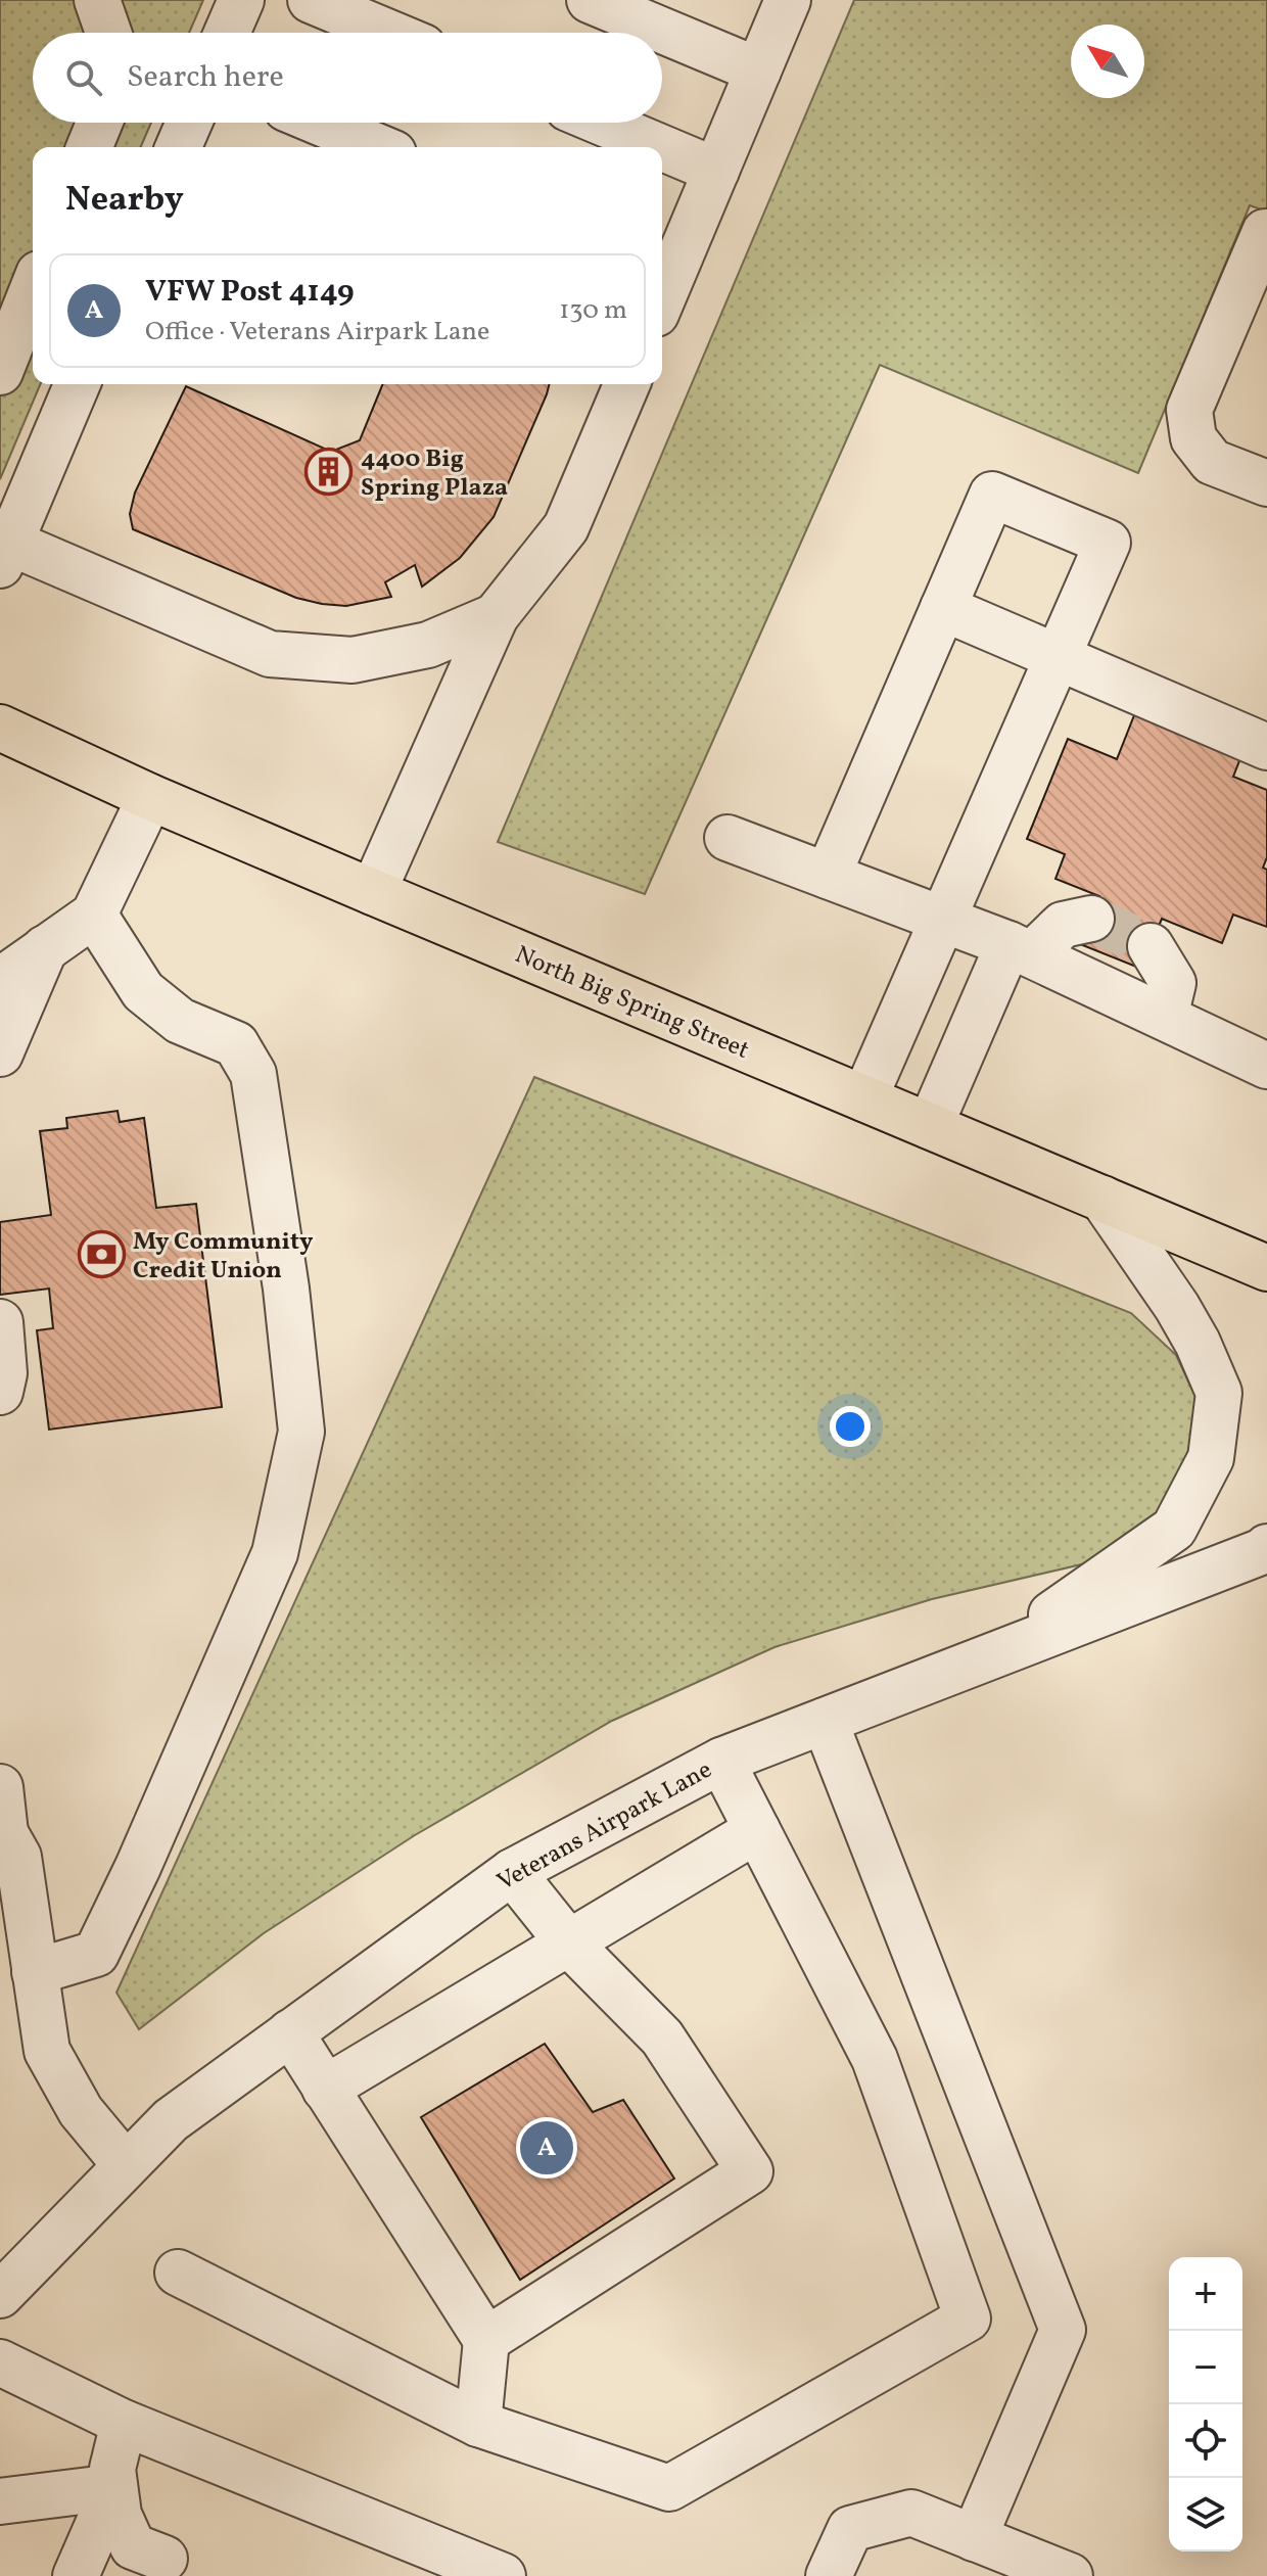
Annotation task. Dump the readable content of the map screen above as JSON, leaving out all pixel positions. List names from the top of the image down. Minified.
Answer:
{"streets":{"highway":["North Big Spring Street"],"street":["Veterans Airpark Lane"]},"places":{"building":["4400 Big Spring Plaza"],"bank":["My Community Credit Union"]},"north":"top left","page":{"search":"Search here","heading":"Nearby","list":[{"mark":"A","name":"VFW Post 4149","note":"Office · Veterans Airpark Lane","value":"130 m"}],"pins":"A","map_buttons":["+","−"]}}
